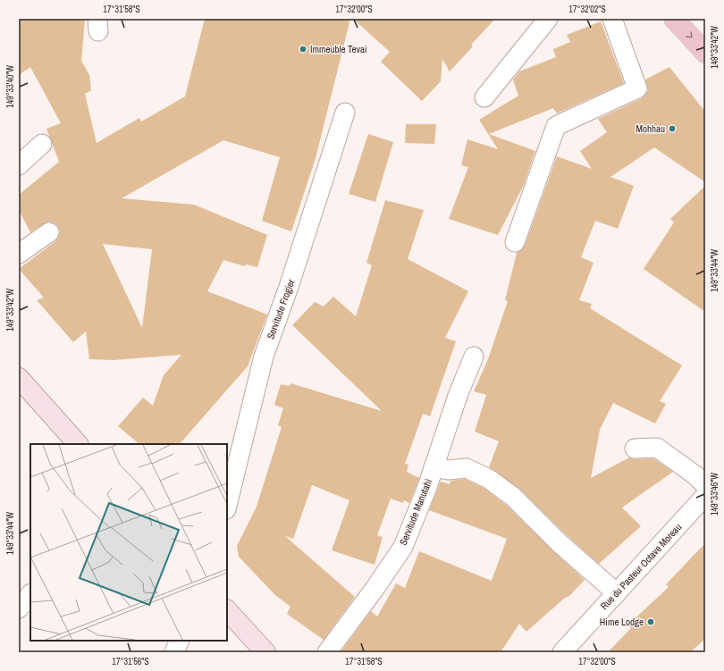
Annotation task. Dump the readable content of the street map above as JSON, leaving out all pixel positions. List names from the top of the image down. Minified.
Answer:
{"streets":{"street":["Servitude Frogier","Servitude Manutahi","Rue du Pasteur Octave Moreau"]},"places":["Immeuble Tevai","Mohhau","Hime Lodge"],"coordinates":["17°31'58\"S","17°32'00\"S","17°32'02\"S","149°33'42\"W","149°33'40\"W","149°33'44\"W","149°33'46\"W","17°31'56\"S"]}
